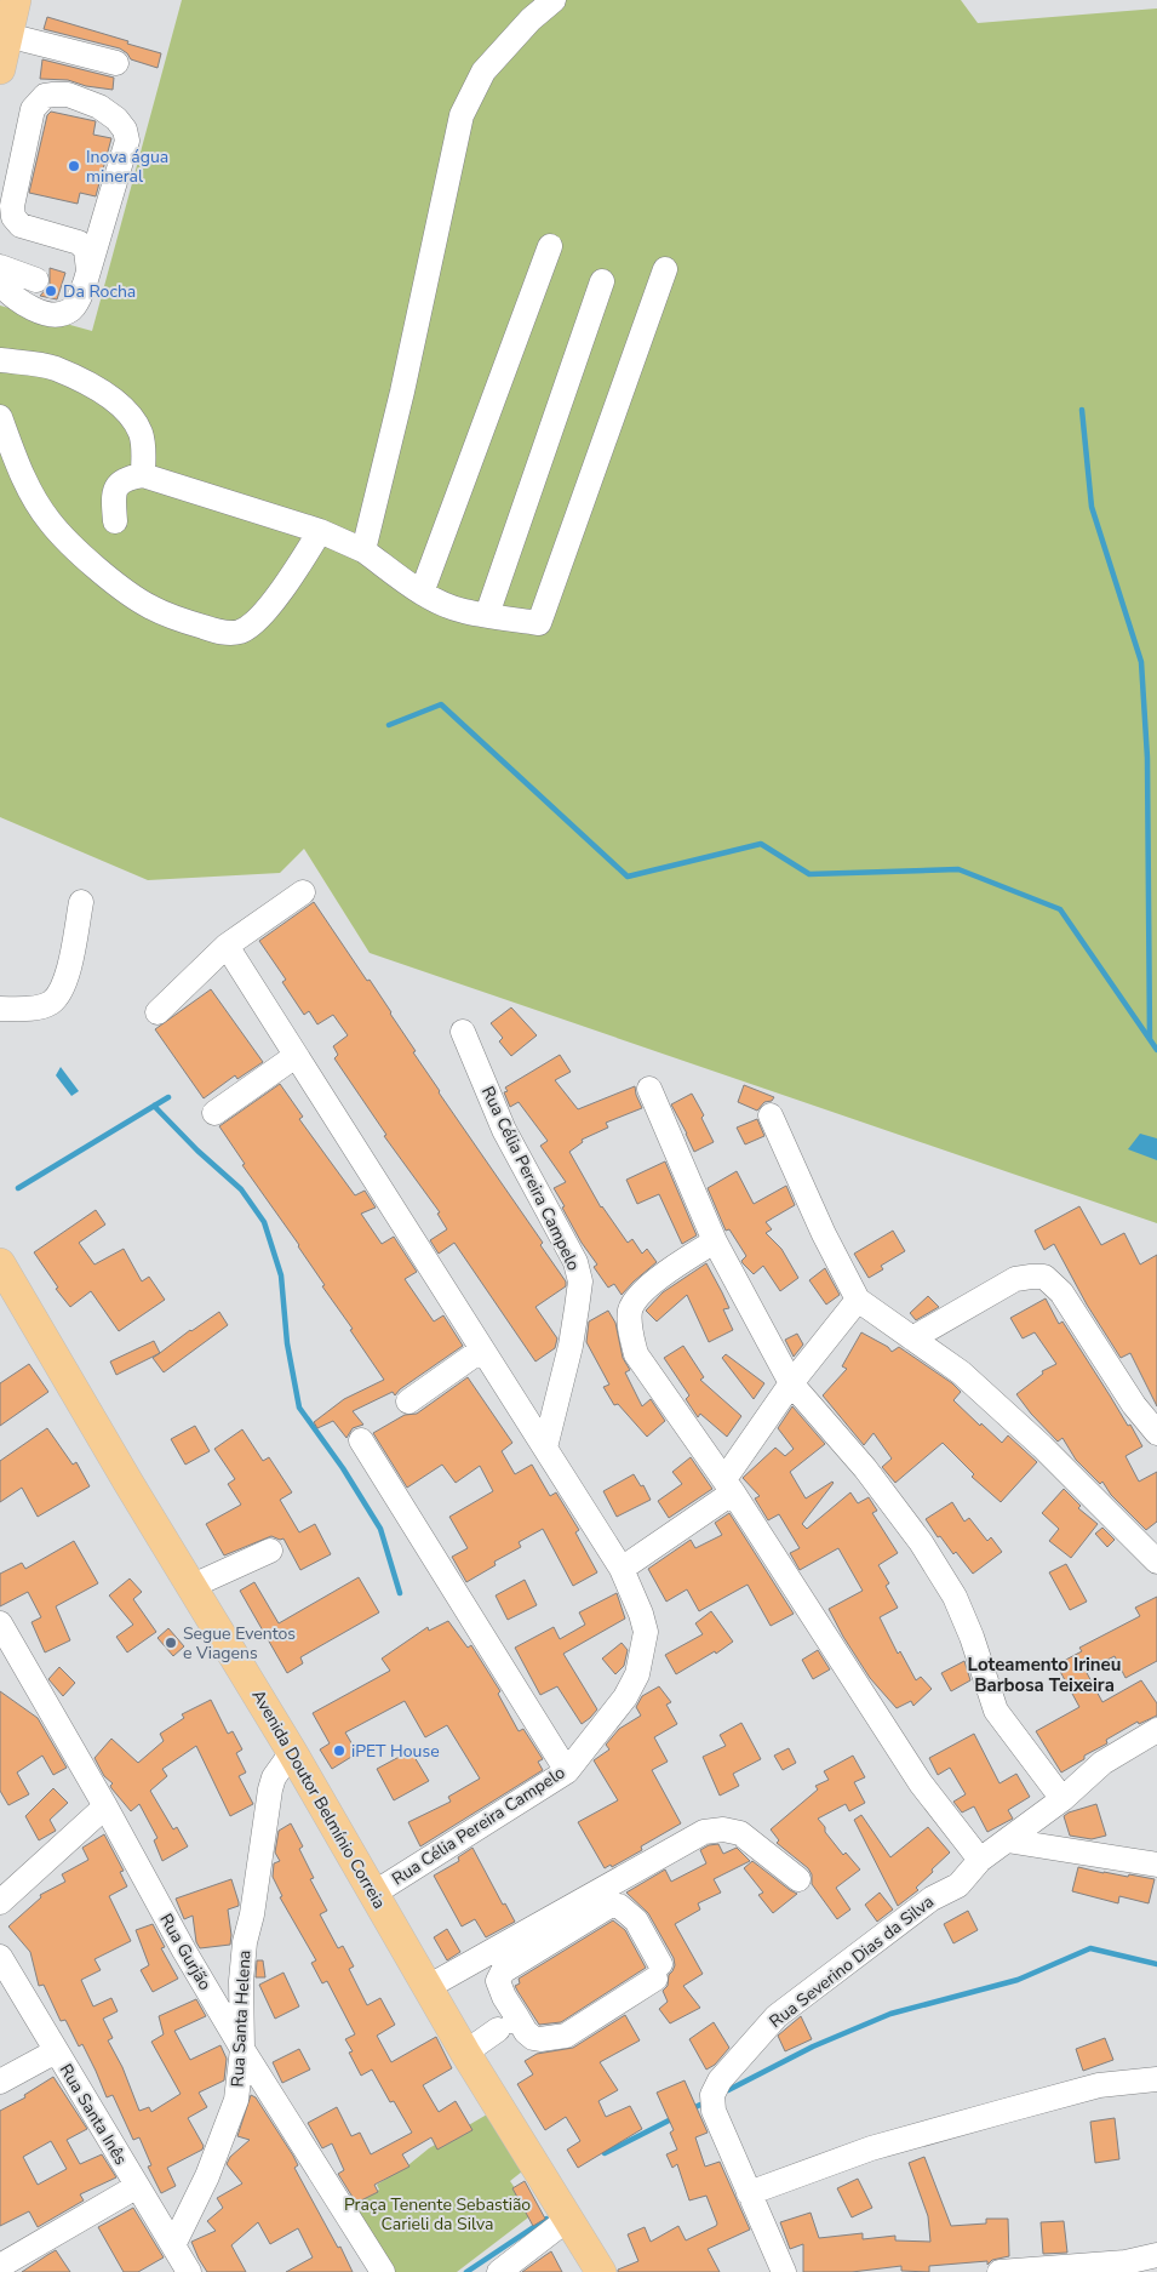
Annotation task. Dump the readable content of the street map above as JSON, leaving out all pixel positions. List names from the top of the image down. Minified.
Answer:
{"streets":{"main road":["Avenida Doutor Belmínio Correia"],"street":["Rua Célia Pereira Campelo","Rua Gurjão","Rua Severino Dias da Silva","Rua Santa Helena","Rua Santa Inês"]},"crossings":[["Rua Célia Pereira Campelo","Avenida Doutor Belmínio Correia"],["Avenida Doutor Belmínio Correia","Rua Santa Helena"],["Rua Gurjão","Rua Santa Helena"],["Rua Santa Helena","Rua Santa Inês"]],"districts":["Loteamento Irineu Barbosa Teixeira"],"parks":["Praça Tenente Sebastião Carieli da Silva"],"places":["Inova água mineral","Da Rocha","Segue Eventos e Viagens","iPET House"]}
